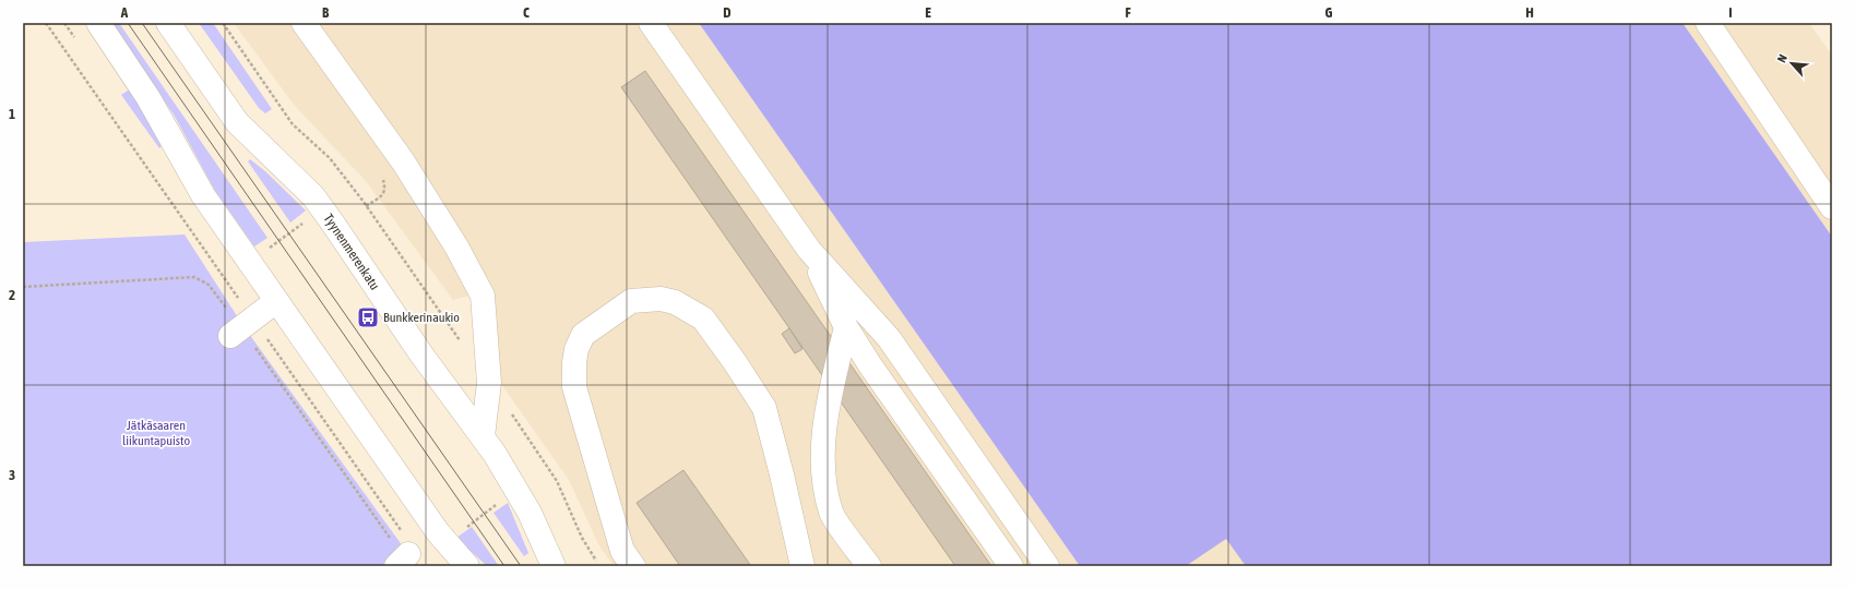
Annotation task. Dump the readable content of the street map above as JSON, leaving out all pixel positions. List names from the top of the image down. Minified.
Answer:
{"streets":{"main road":["Tyynenmerenkatu"]},"parks":["Jätkäsaaren liikuntapuisto"],"places":{"bus stop":["Bunkkerinaukio"]},"north":"top left","grid":{"columns":["A","B","C","D","E","F","G","H","I"],"rows":["1","2","3"]}}
